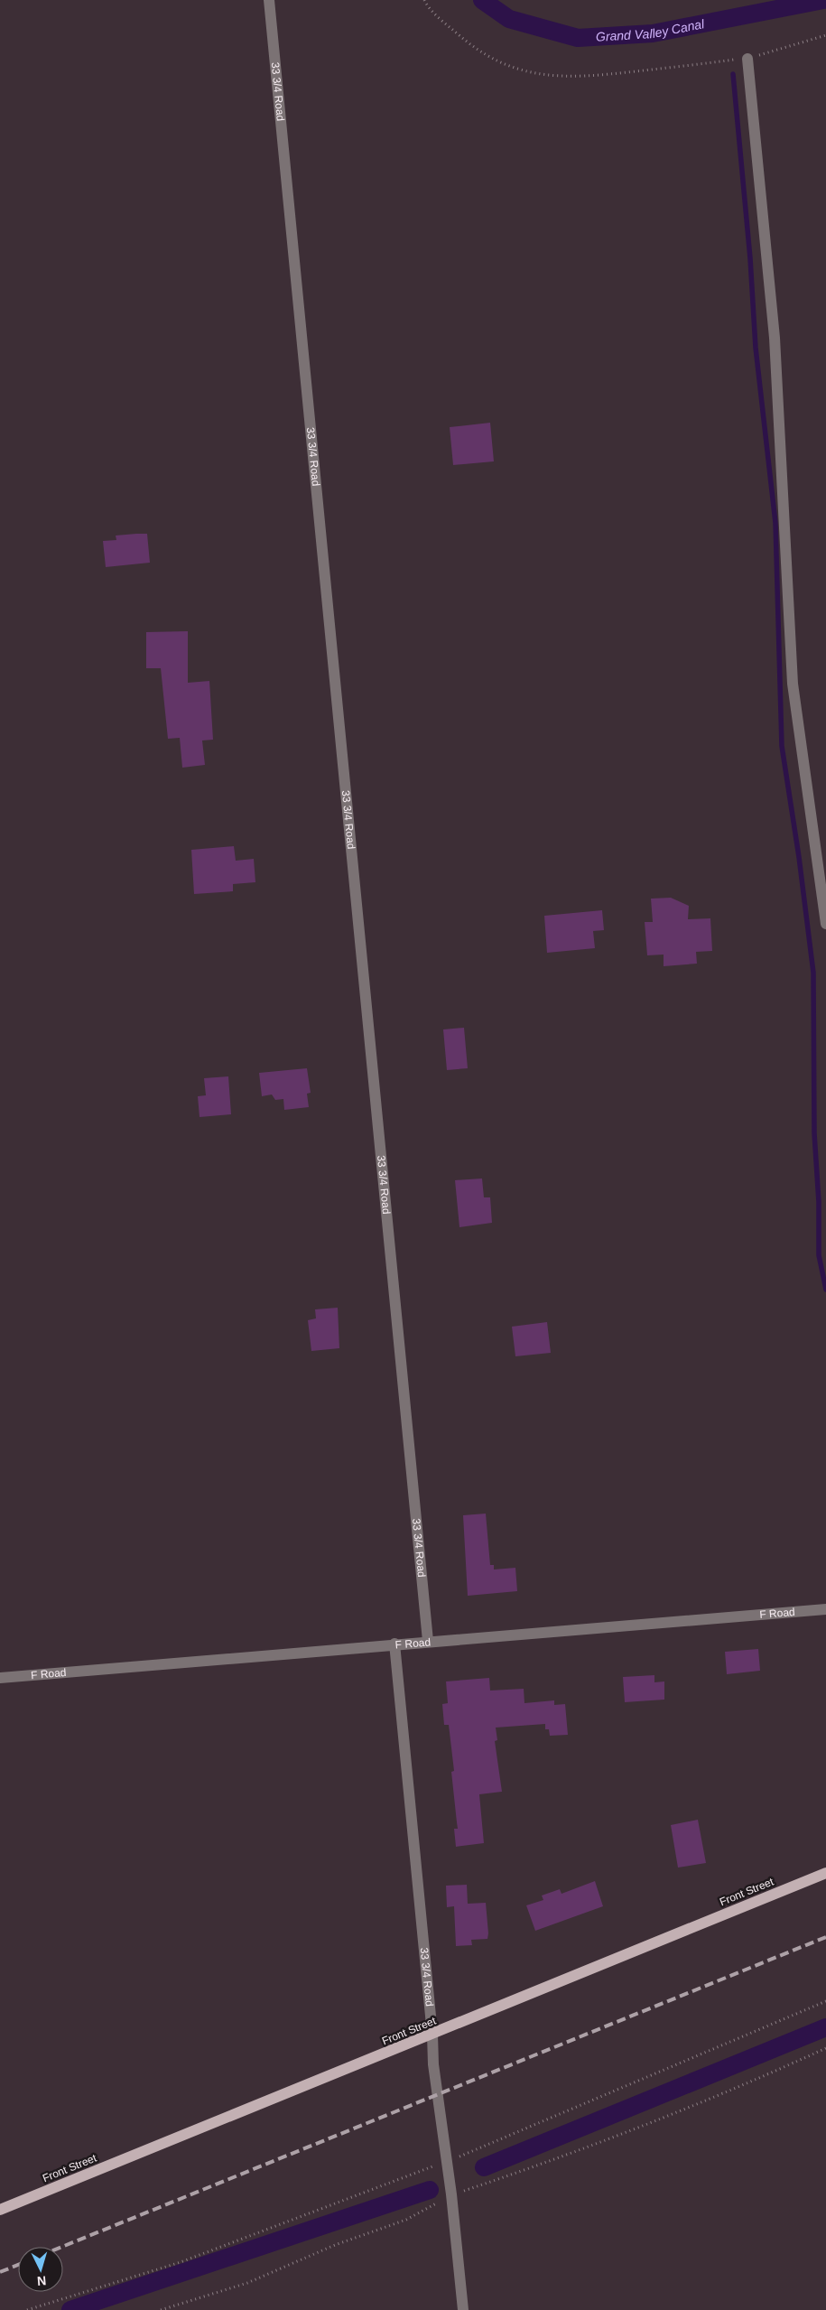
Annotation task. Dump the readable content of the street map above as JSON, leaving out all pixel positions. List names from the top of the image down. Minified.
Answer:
{"streets":{"main road":["Front Street"],"street":["33 3/4 Road","F Road"]},"crossings":[["33 3/4 Road","F Road"],["33 3/4 Road","Front Street"]],"water":["Grand Valley Canal"],"north":"bottom"}
